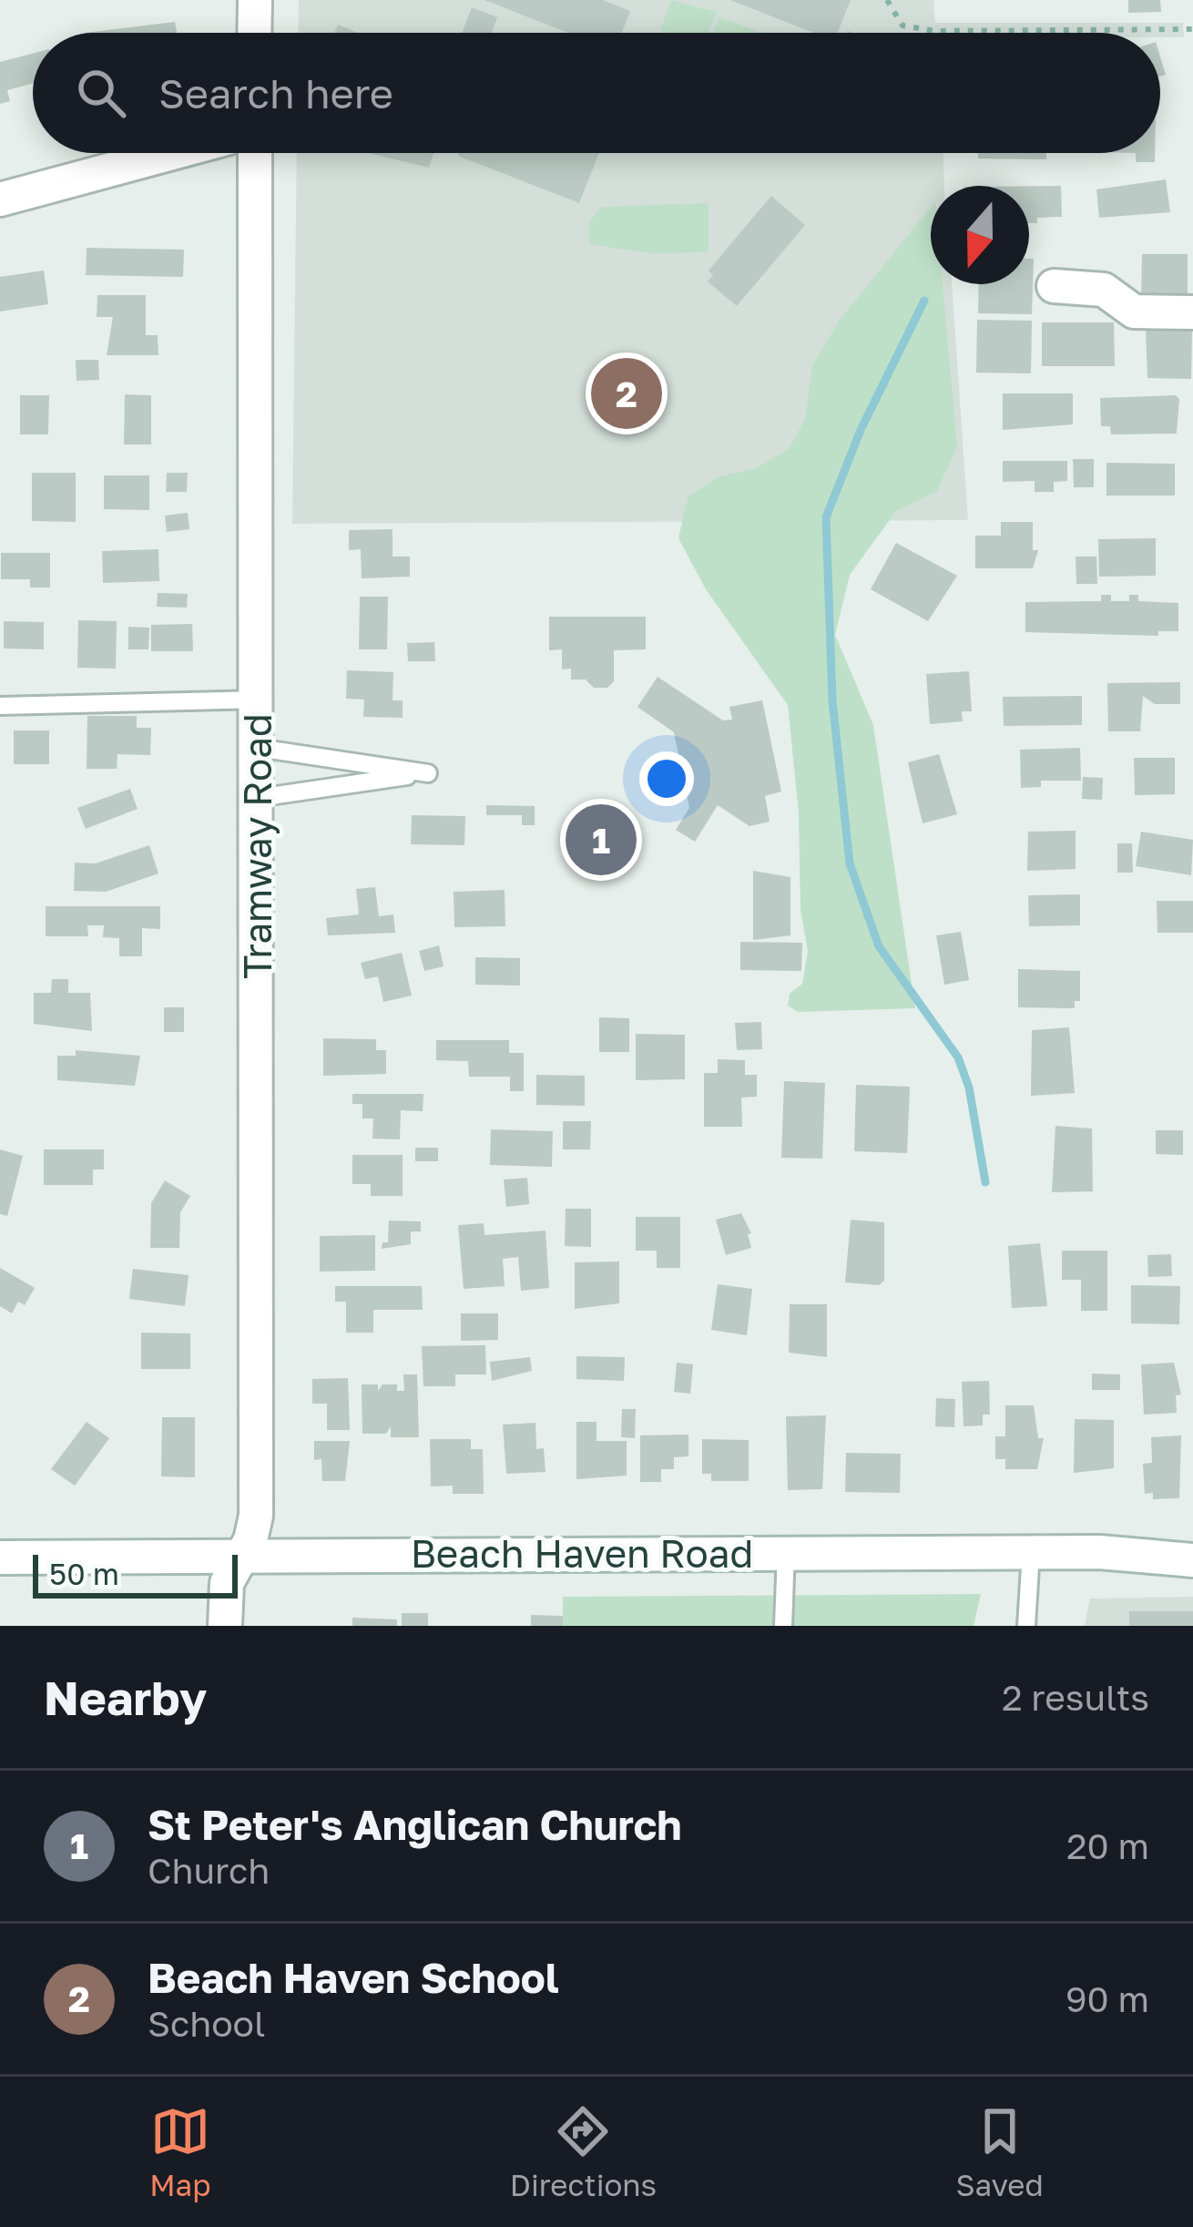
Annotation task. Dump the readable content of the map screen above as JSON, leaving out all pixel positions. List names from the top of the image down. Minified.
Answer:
{"streets":{"street":["Tramway Road","Beach Haven Road"]},"crossings":[["Tramway Road","Beach Haven Road"]],"scale_bar":"50 m","north":"bottom","page":{"search":"Search here","pins":["2","1"],"scale":"50 m","heading":["Nearby","2 results"],"list":[{"mark":"1","name":"St Peter's Anglican Church","note":"Church","value":"20 m"},{"mark":"2","name":"Beach Haven School","note":"School","value":"90 m"}],"nav":["Map","Directions","Saved"]}}
